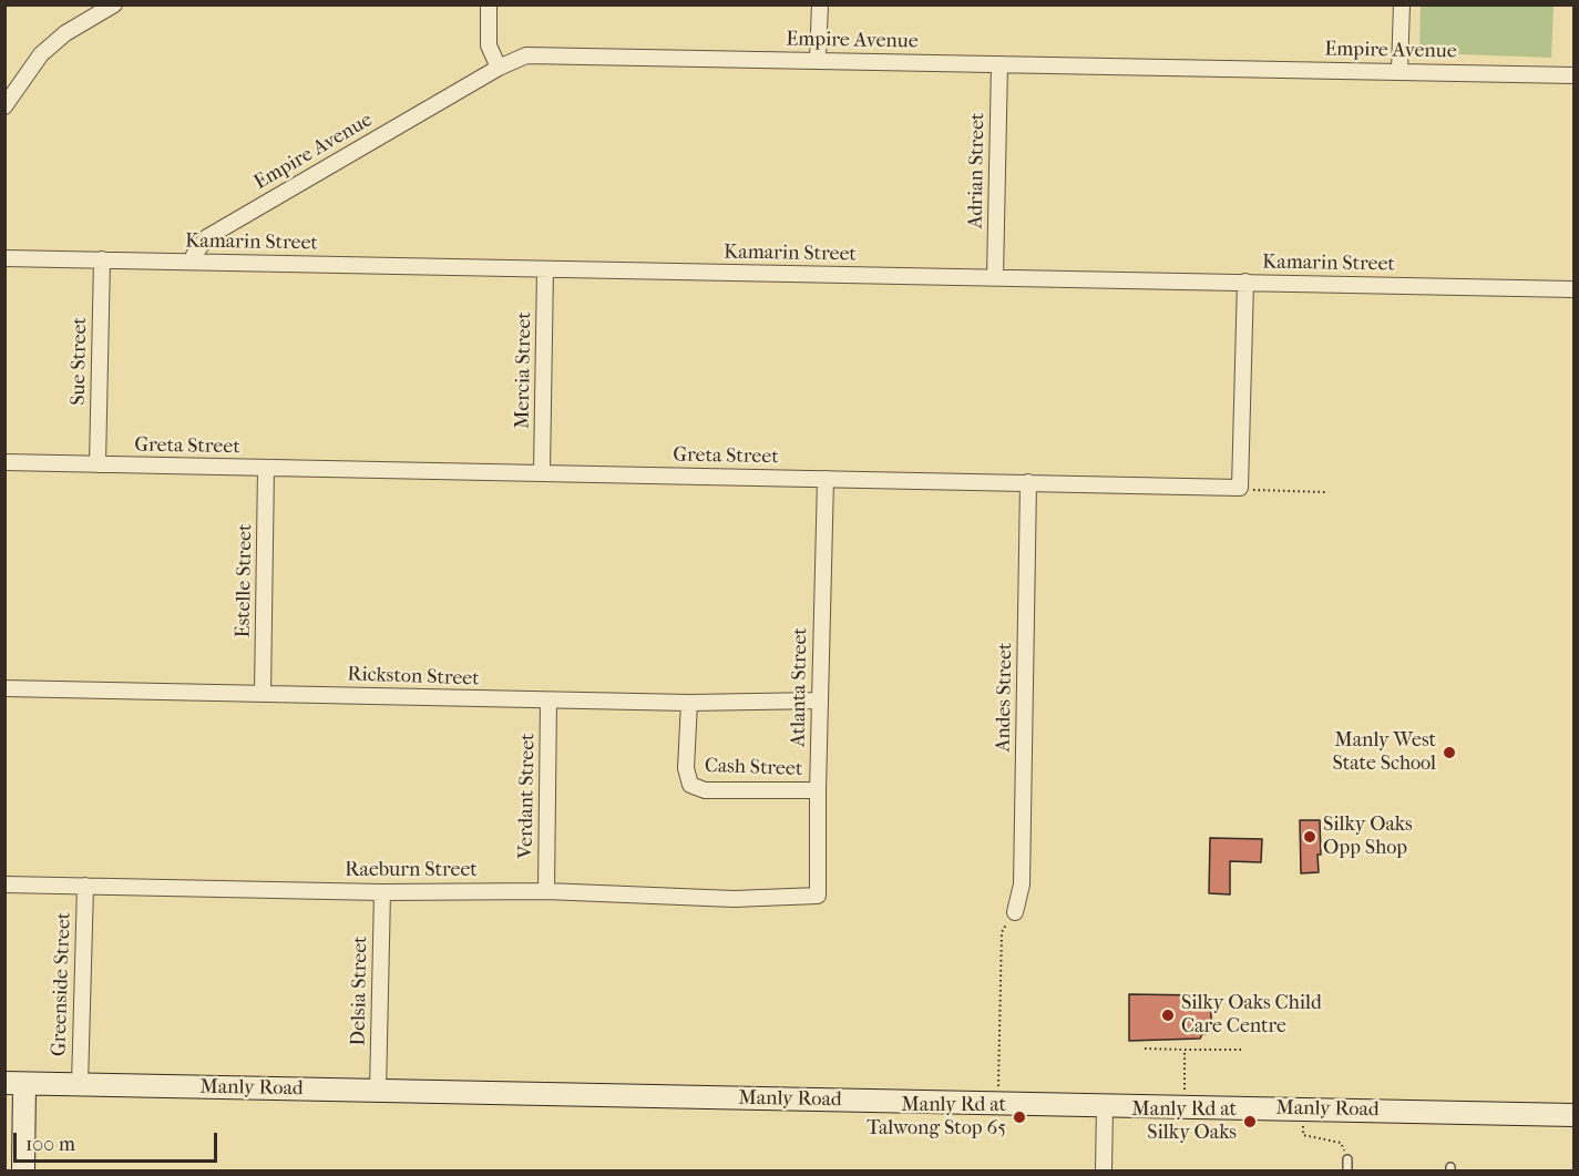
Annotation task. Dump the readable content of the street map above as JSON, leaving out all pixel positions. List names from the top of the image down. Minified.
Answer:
{"streets":{"main road":["Manly Road"],"street":["Empire Avenue","Adrian Street","Kamarin Street","Sue Street","Mercia Street","Greta Street","Estelle Street","Rickston Street","Atlanta Street","Andes Street","Cash Street","Verdant Street","Raeburn Street","Greenside Street","Delsia Street"]},"crossings":[["Empire Avenue","Adrian Street"],["Empire Avenue","Kamarin Street"],["Adrian Street","Kamarin Street"],["Kamarin Street","Sue Street"],["Kamarin Street","Mercia Street"],["Sue Street","Greta Street"],["Mercia Street","Greta Street"],["Greta Street","Estelle Street"],["Greta Street","Atlanta Street"],["Greta Street","Andes Street"],["Estelle Street","Rickston Street"],["Rickston Street","Atlanta Street"],["Rickston Street","Cash Street"],["Rickston Street","Verdant Street"],["Atlanta Street","Cash Street"],["Atlanta Street","Raeburn Street"],["Verdant Street","Raeburn Street"],["Raeburn Street","Greenside Street"],["Raeburn Street","Delsia Street"],["Greenside Street","Manly Road"],["Delsia Street","Manly Road"]],"places":["Manly West State School","Silky Oaks Opp Shop","Silky Oaks Child Care Centre","Manly Rd at Talwong Stop 65","Manly Rd at Silky Oaks"],"scale_bar":"100 m"}
